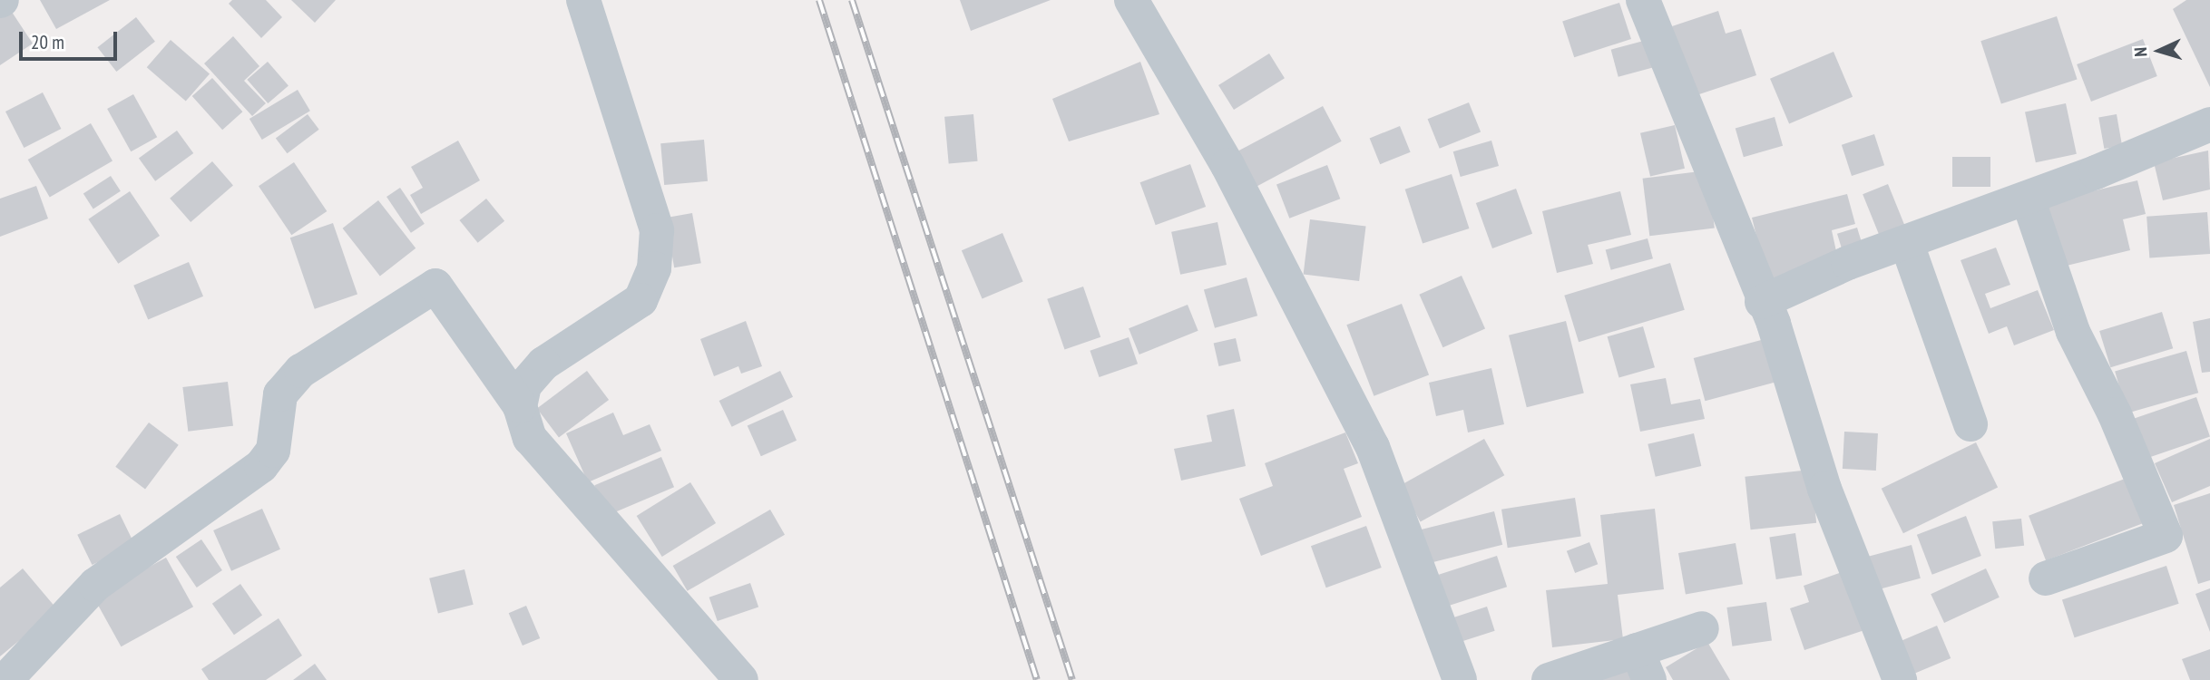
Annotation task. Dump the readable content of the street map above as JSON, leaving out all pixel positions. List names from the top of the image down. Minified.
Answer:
{"scale_bar":"20 m","north":"left"}
